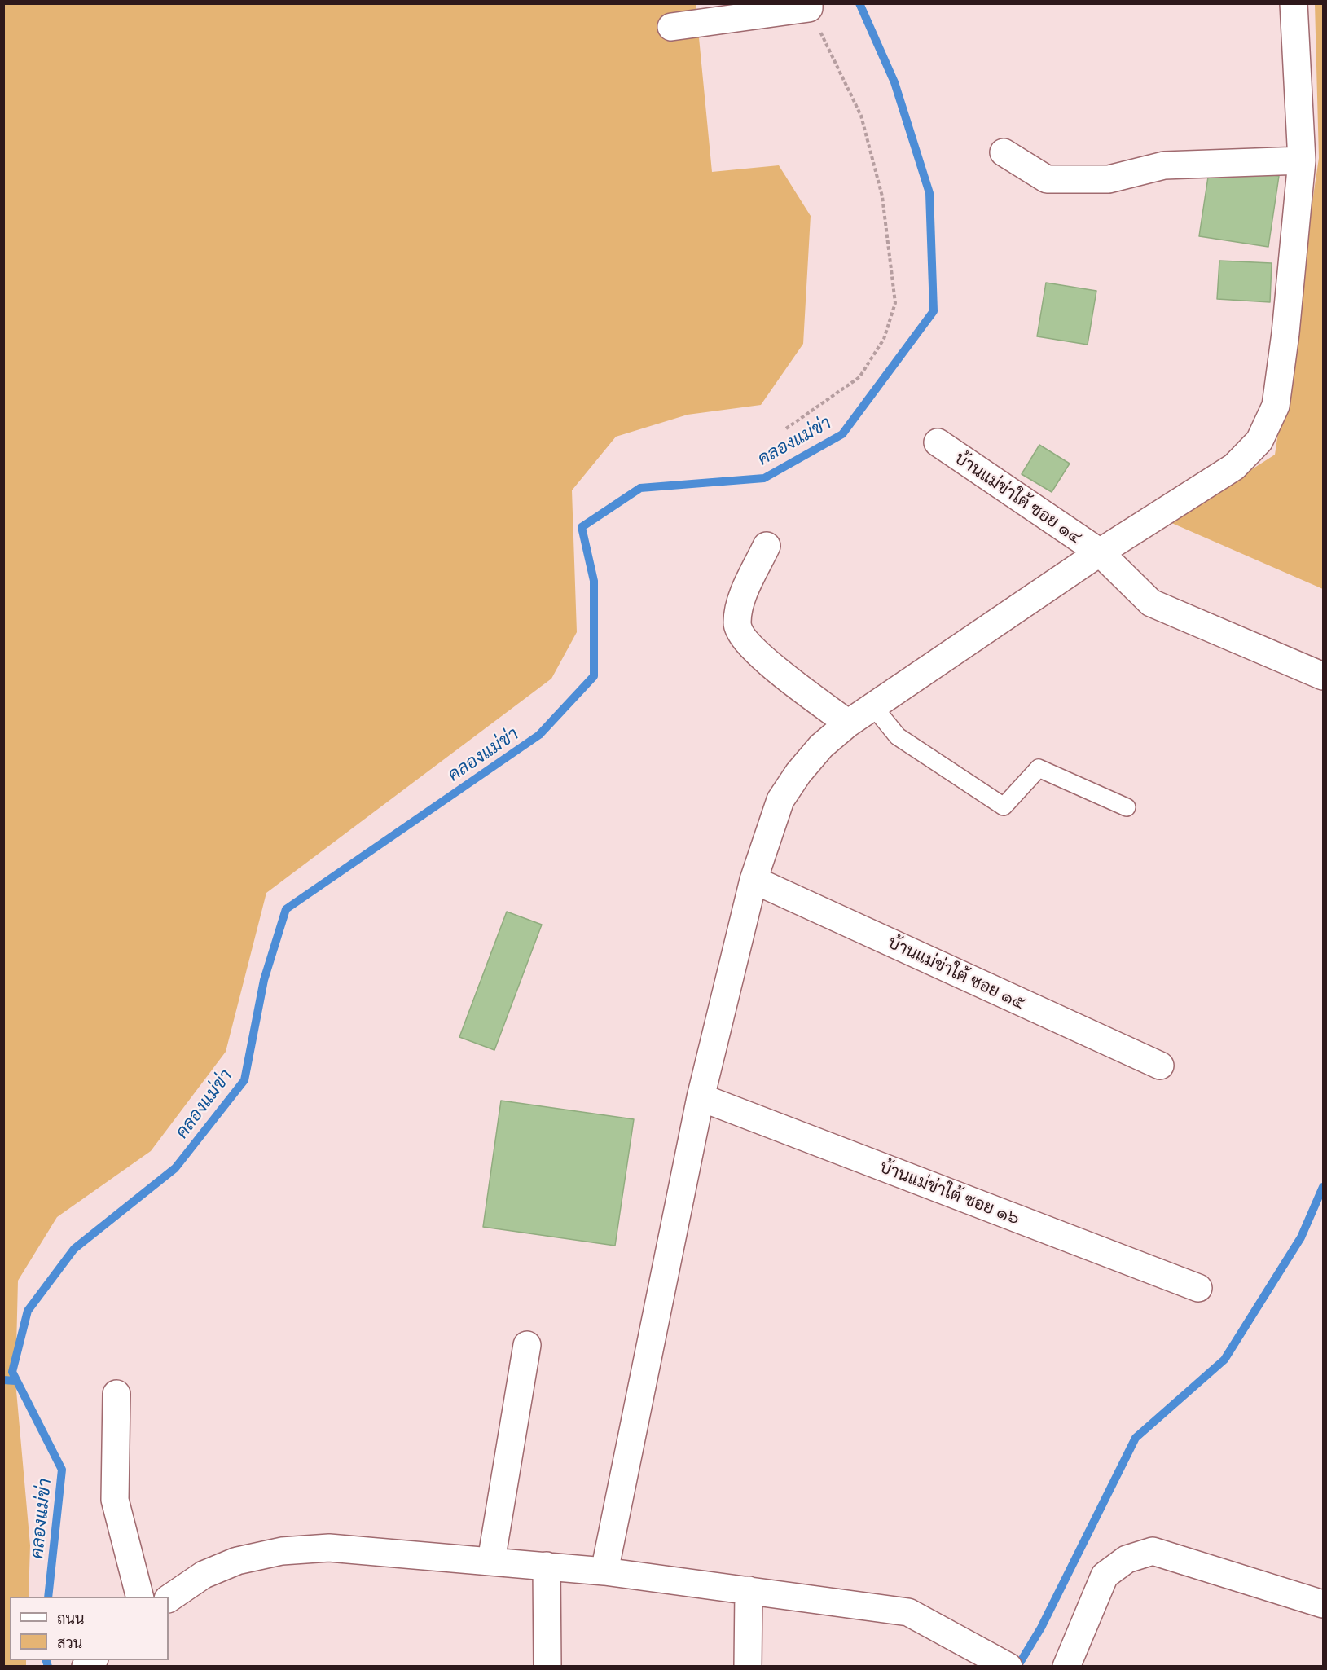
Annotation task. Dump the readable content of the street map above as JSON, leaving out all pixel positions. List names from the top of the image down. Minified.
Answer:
{"streets":{"street":["บ้านแม่ข่าใต้ ซอย ๑๔","บ้านแม่ข่าใต้ ซอย ๑๕","บ้านแม่ข่าใต้ ซอย ๑๖"]},"water":["คลองแม่ข่า"],"legend":["ถนน","สวน"]}
